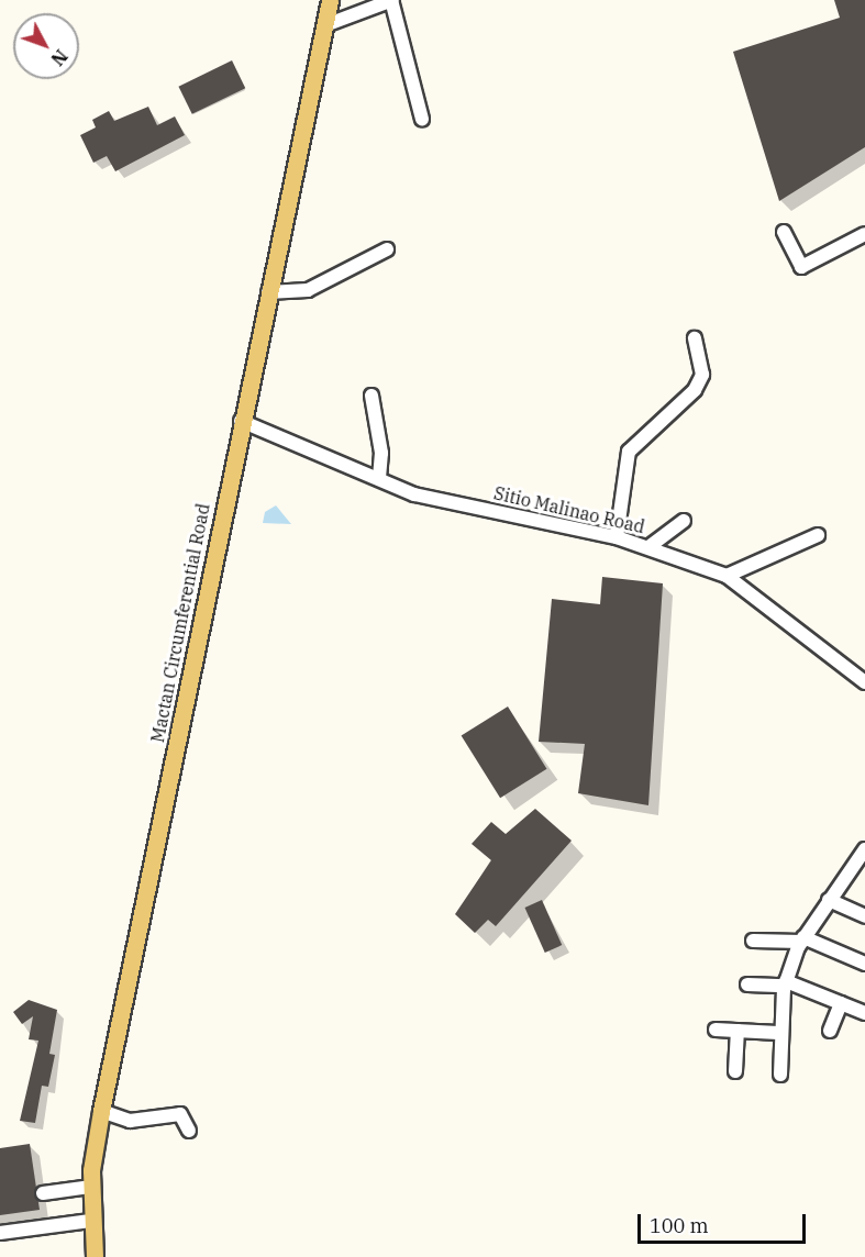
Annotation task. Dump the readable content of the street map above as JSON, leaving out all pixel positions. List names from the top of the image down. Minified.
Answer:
{"streets":{"main road":["Mactan Circumferential Road"],"street":["Sitio Malinao Road"]},"crossings":[["Sitio Malinao Road","Mactan Circumferential Road"]],"scale_bar":"100 m","north":"bottom right"}
